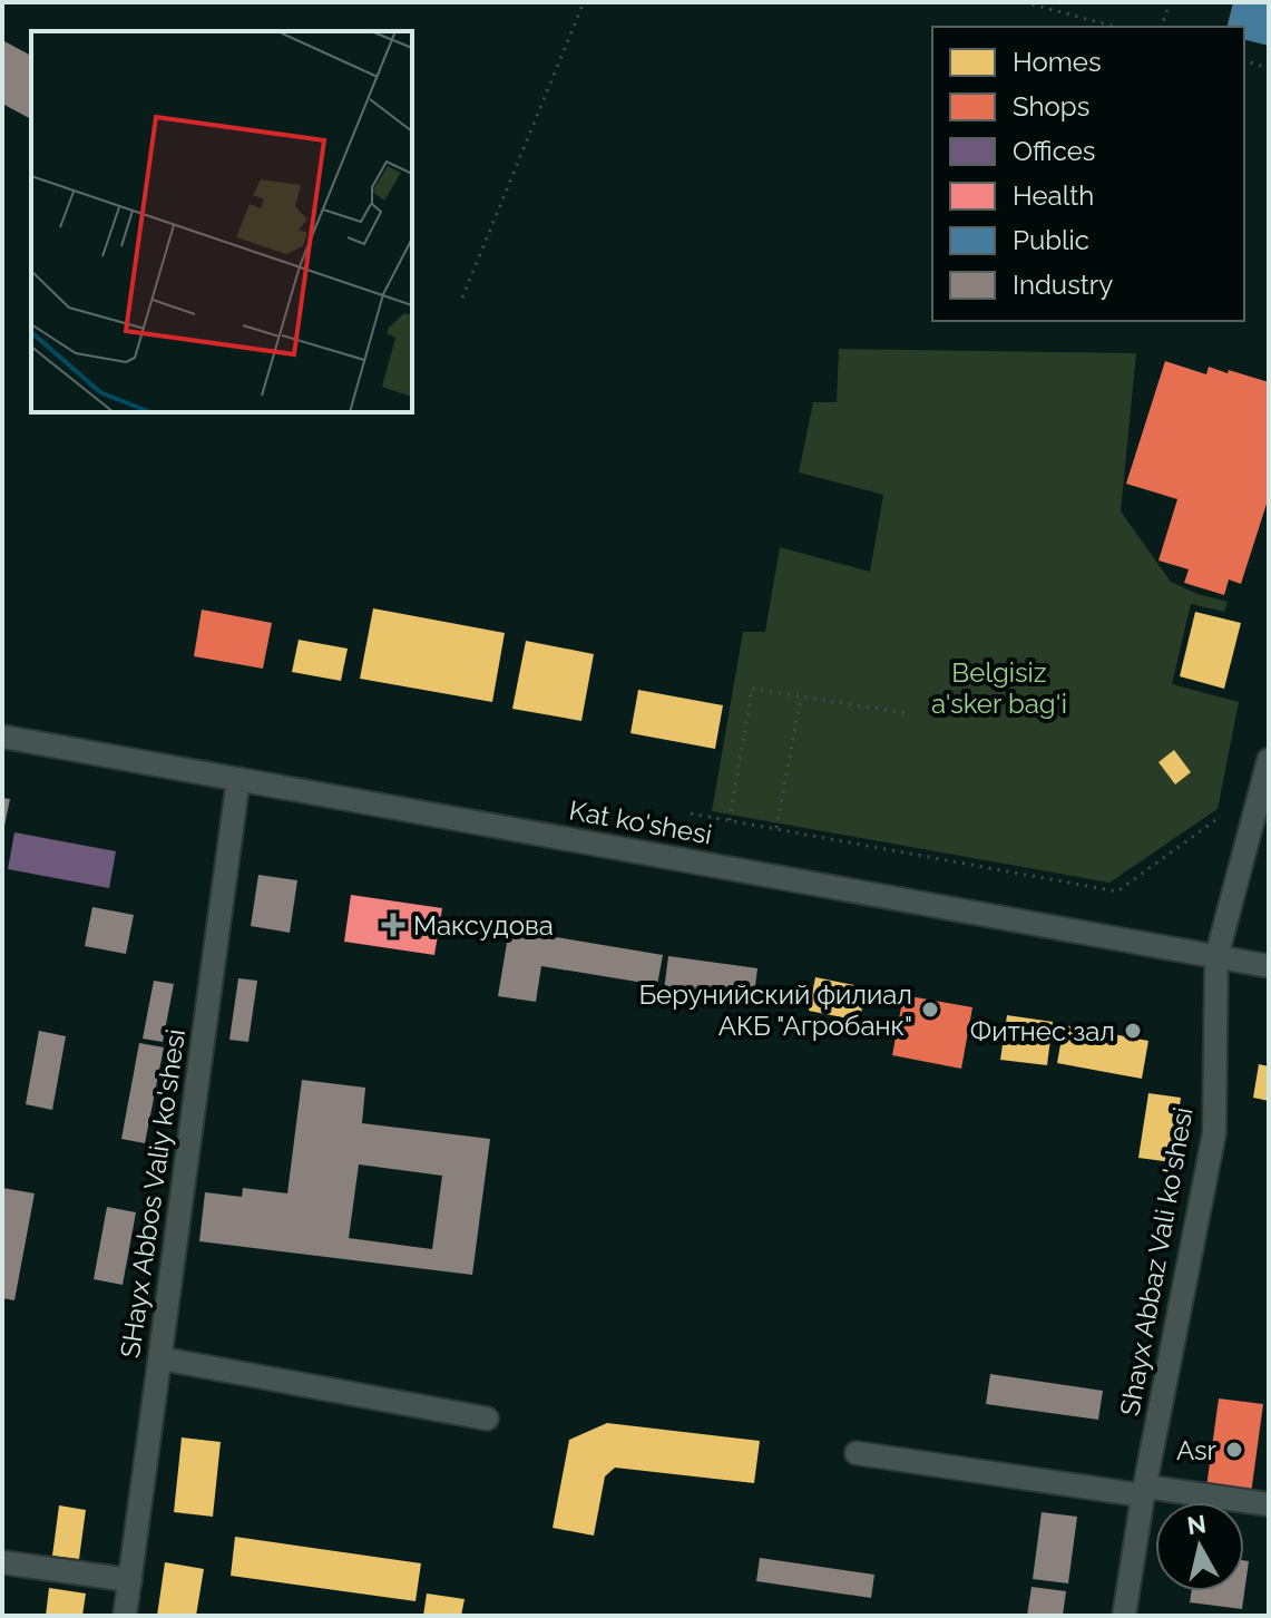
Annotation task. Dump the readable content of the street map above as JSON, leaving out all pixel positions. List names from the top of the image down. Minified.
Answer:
{"streets":{"street":["Kat ko'shesi","SHayx Abbos Valiy ko'shesi","Shayx Abbaz Vali ko'shesi"]},"crossings":[["Kat ko'shesi","SHayx Abbos Valiy ko'shesi"],["Kat ko'shesi","Shayx Abbaz Vali ko'shesi"]],"parks":["Belgisiz a'sker bag'i"],"places":{"health":["Максудова"],"other":["Берунийский филиал АКБ \"Агробанк\"","Фитнес зал","Asr"]},"legend":["Homes","Shops","Offices","Health","Public","Industry"],"north":"top"}
